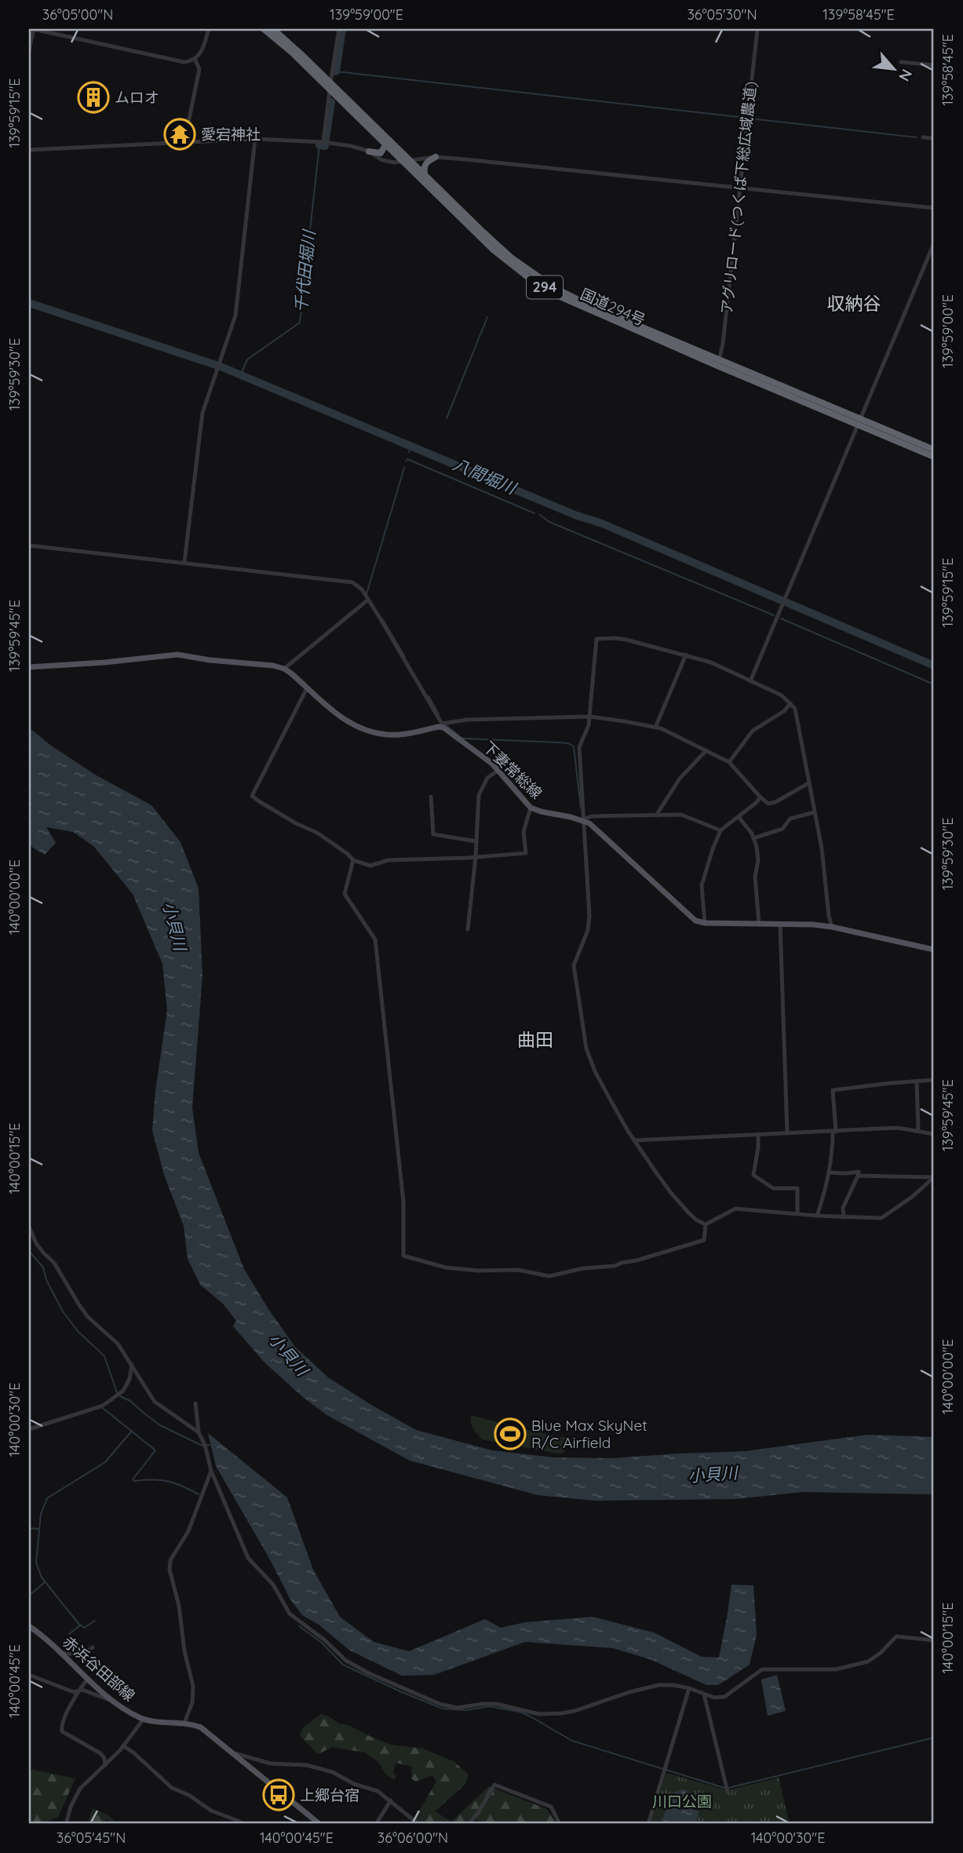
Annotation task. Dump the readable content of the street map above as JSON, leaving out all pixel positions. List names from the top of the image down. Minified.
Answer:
{"streets":{"highway":["294","国道294号"],"main road":["下妻常総線","赤浜谷田部線"],"street":["アグリロード(つくば下総広域農道)"]},"crossings":[["アグリロード(つくば下総広域農道)","国道294号"]],"districts":["収納谷","曲田"],"water":["千代田堀川","八間堀川","小貝川"],"parks":["川口公園"],"places":{"building":["ムロオ"],"temple":["愛宕神社"],"sports":["Blue Max SkyNet R/C Airfield"],"bus stop":["上郷台宿"]},"north":"bottom right","coordinates":["36°05'00\"N","139°59'00\"E","36°05'30\"N","139°58'45\"E","139°59'15\"E","139°59'30\"E","139°59'45\"E","140°00'00\"E","140°00'15\"E","140°00'30\"E","140°00'45\"E","36°05'45\"N","36°06'00\"N"]}
